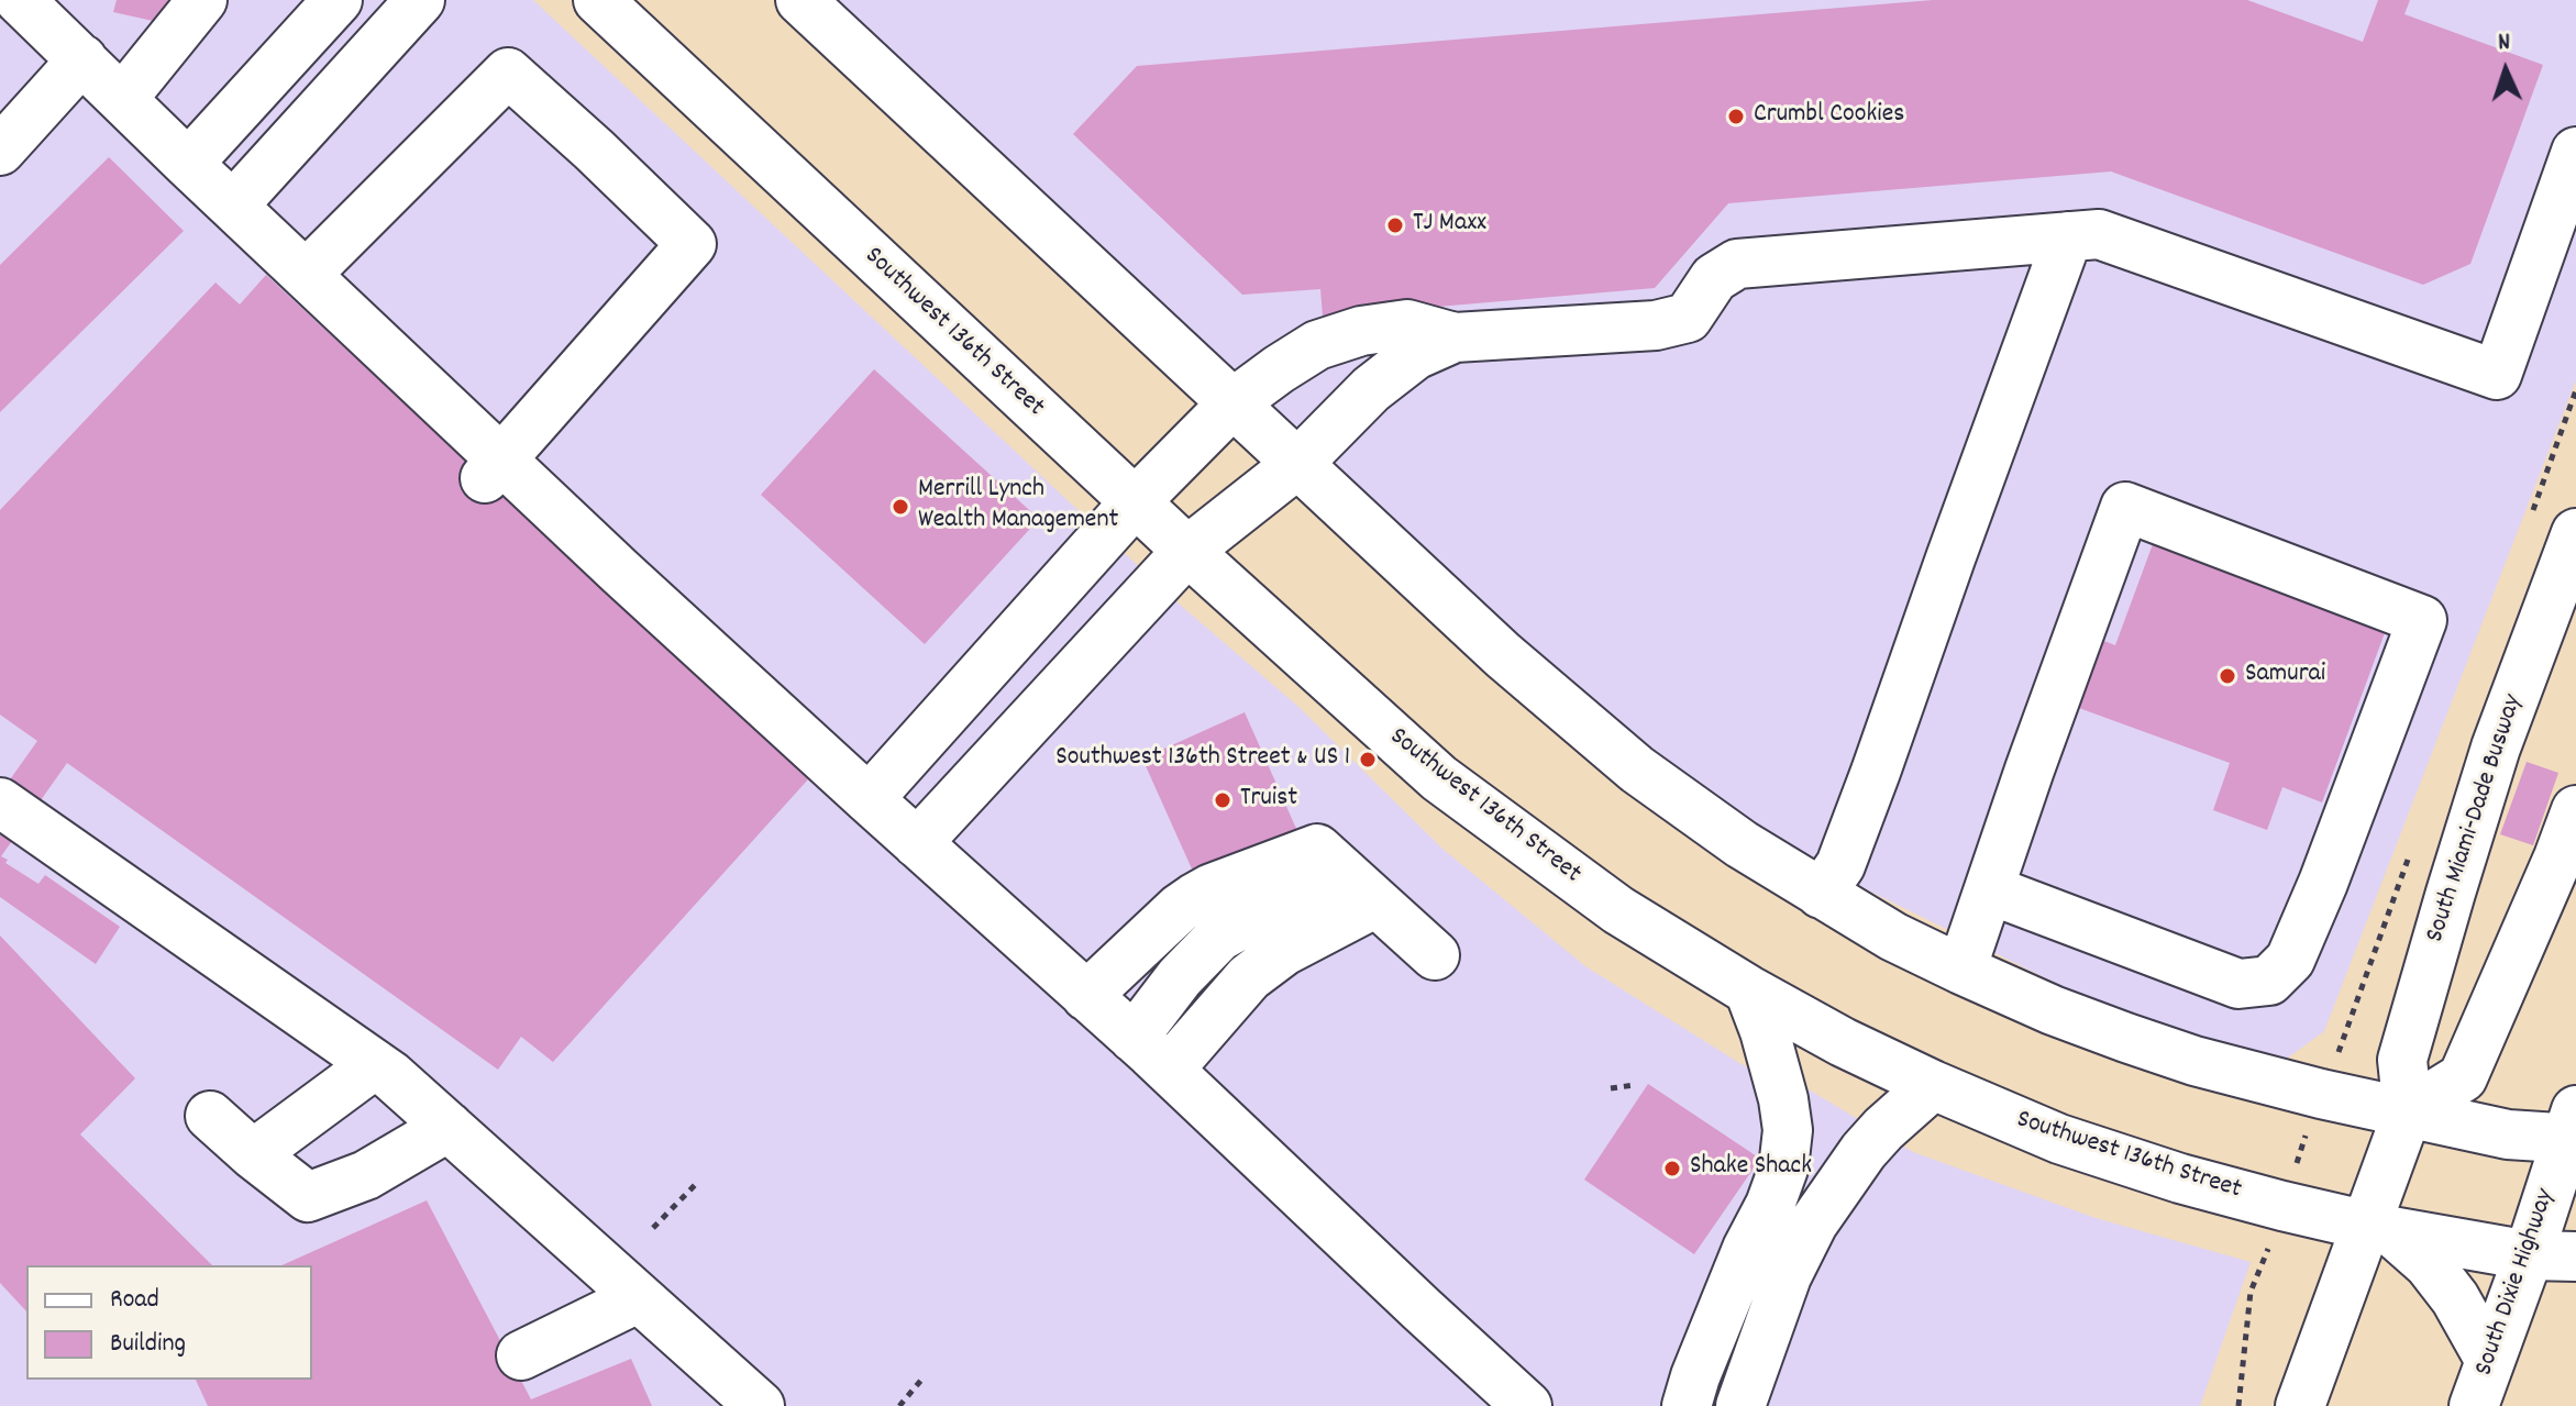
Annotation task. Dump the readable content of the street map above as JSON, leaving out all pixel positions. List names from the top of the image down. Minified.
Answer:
{"streets":{"main road":["Southwest 136th Street","South Miami-Dade Busway","South Dixie Highway"]},"crossings":[["Southwest 136th Street","South Miami-Dade Busway"],["Southwest 136th Street","South Dixie Highway"]],"places":["Crumbl Cookies","TJ Maxx","Merrill Lynch Wealth Management","Samurai","Southwest 136th Street & US 1","Truist","Shake Shack"],"legend":["Road","Building"],"north":"top"}
